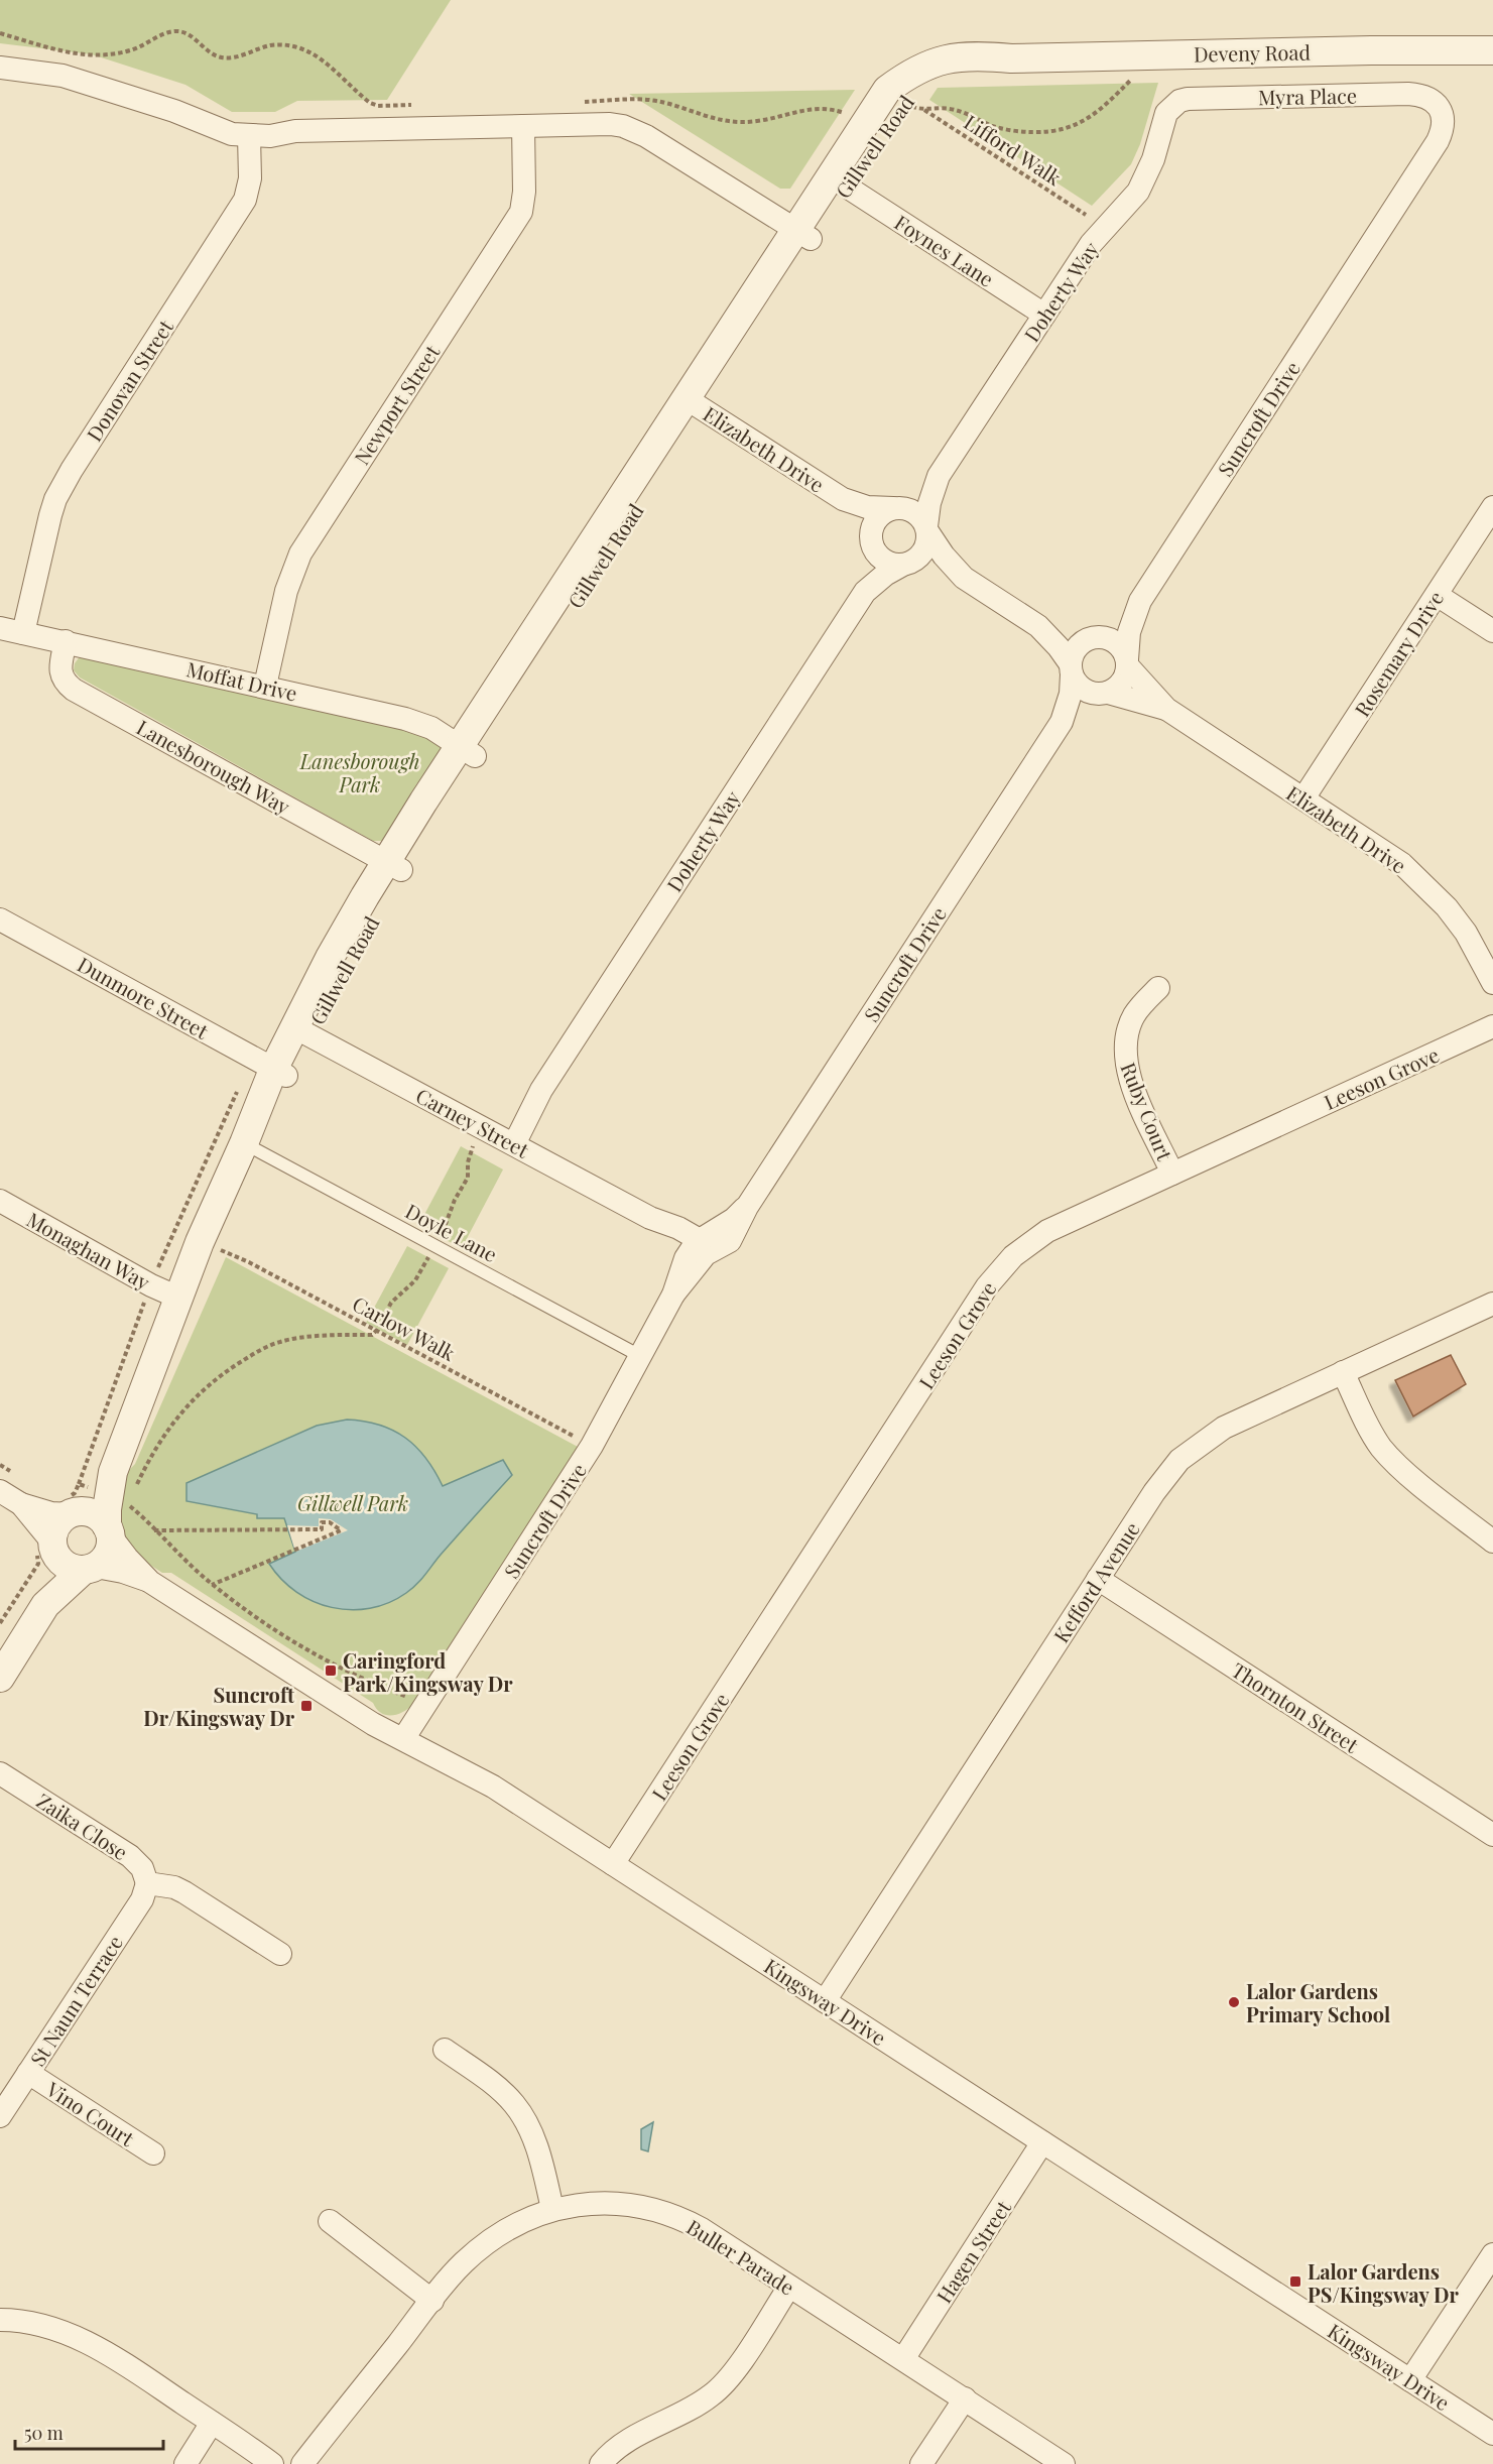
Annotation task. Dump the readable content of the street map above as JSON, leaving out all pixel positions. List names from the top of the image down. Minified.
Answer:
{"streets":{"street":["Deveny Road","Myra Place","Gillwell Road","Foynes Lane","Doherty Way","Donovan Street","Newport Street","Suncroft Drive","Elizabeth Drive","Rosemary Drive","Moffat Drive","Lanesborough Way","Dunmore Street","Leeson Grove","Ruby Court","Carney Street","Monaghan Way","Kefford Avenue","Thornton Street","Zaika Close","St Naum Terrace","Kingsway Drive","Vino Court","Hagen Street","Buller Parade"],"lane":["Doyle Lane"],"path":["Lifford Walk","Carlow Walk"]},"crossings":[["Deveny Road","Gillwell Road"],["Myra Place","Doherty Way"],["Myra Place","Suncroft Drive"],["Gillwell Road","Lifford Walk"],["Gillwell Road","Foynes Lane"],["Gillwell Road","Elizabeth Drive"],["Gillwell Road","Moffat Drive"],["Gillwell Road","Lanesborough Way"],["Gillwell Road","Dunmore Street"],["Gillwell Road","Carney Street"],["Gillwell Road","Doyle Lane"],["Gillwell Road","Monaghan Way"],["Gillwell Road","Carlow Walk"],["Foynes Lane","Doherty Way"],["Doherty Way","Elizabeth Drive"],["Doherty Way","Carney Street"],["Donovan Street","Moffat Drive"],["Newport Street","Moffat Drive"],["Suncroft Drive","Elizabeth Drive"],["Suncroft Drive","Carney Street"],["Suncroft Drive","Doyle Lane"],["Suncroft Drive","Carlow Walk"],["Suncroft Drive","Kingsway Drive"],["Elizabeth Drive","Rosemary Drive"],["Moffat Drive","Lanesborough Way"],["Leeson Grove","Ruby Court"],["Leeson Grove","Kingsway Drive"],["Kefford Avenue","Thornton Street"],["Kefford Avenue","Kingsway Drive"],["Zaika Close","St Naum Terrace"],["St Naum Terrace","Vino Court"],["Kingsway Drive","Hagen Street"],["Hagen Street","Buller Parade"]],"parks":["Lanesborough Park","Gillwell Park"],"places":{"transit":["Caringford Park/Kingsway Dr","Suncroft Dr/Kingsway Dr","Lalor Gardens PS/Kingsway Dr"],"other":["Lalor Gardens Primary School"]},"scale_bar":"50 m"}
